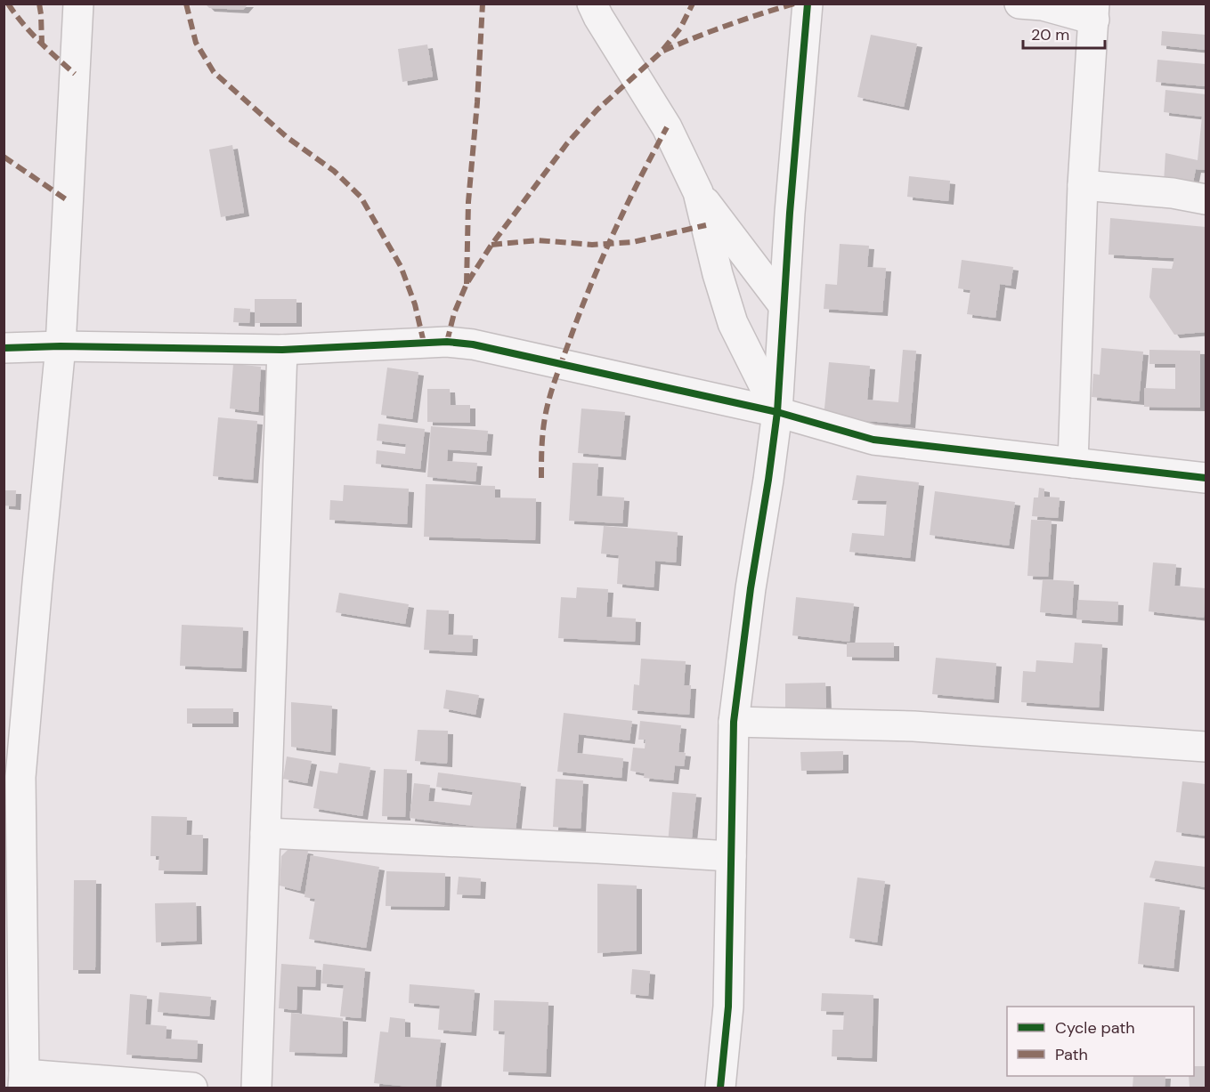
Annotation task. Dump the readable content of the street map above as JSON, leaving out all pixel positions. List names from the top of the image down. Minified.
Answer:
{"legend":["Cycle path","Path"],"scale_bar":"20 m"}
